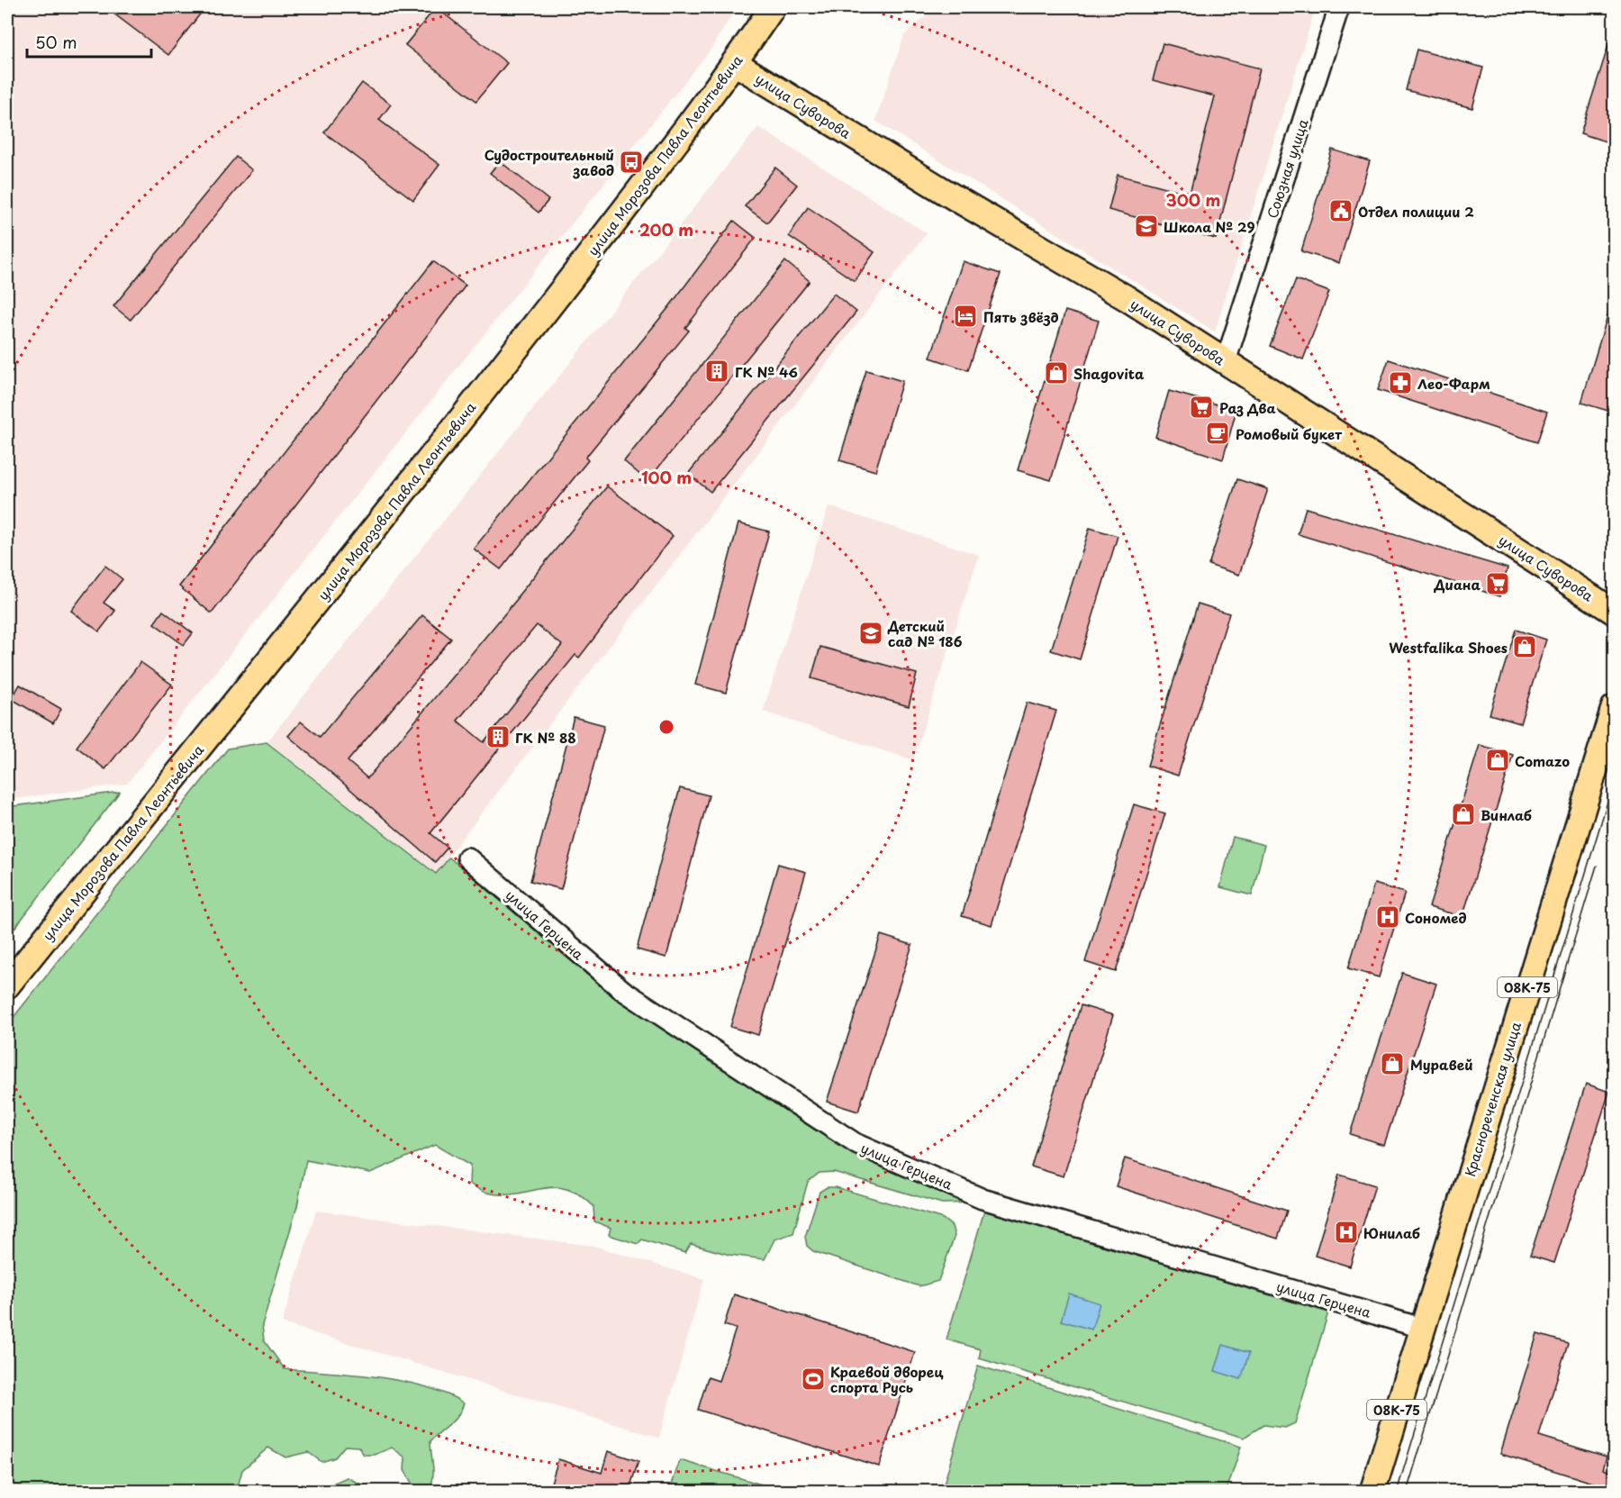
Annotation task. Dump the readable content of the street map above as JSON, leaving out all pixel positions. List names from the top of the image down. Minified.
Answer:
{"streets":{"main road":["улица Суворова","улица Морозова Павла Леонтьевича","08К-75","Краснореченская улица"],"street":["Союзная улица","улица Герцена"]},"crossings":[["улица Суворова","улица Морозова Павла Леонтьевича"],["улица Суворова","Союзная улица"],["улица Герцена","Краснореченская улица"]],"places":{"bus stop":["Судостроительный завод"],"public building":["Отдел полиции 2"],"school or university":["Школа № 29","Детский сад № 186"],"hotel":["Пять звёзд"],"building":["ГК № 46","ГК № 88"],"shop":["Shagovita","Westfalika Shoes","Comazo","Винлаб","Муравей"],"pharmacy":["Лео-Фарм"],"supermarket":["Раз Два","Диана"],"cafe":["Ромовый букет"],"hospital":["Сономед","Юнилаб"],"sports":["Краевой дворец спорта Русь"]},"scale_bar":"50 m","rings":["300 m","200 m","100 m"]}
